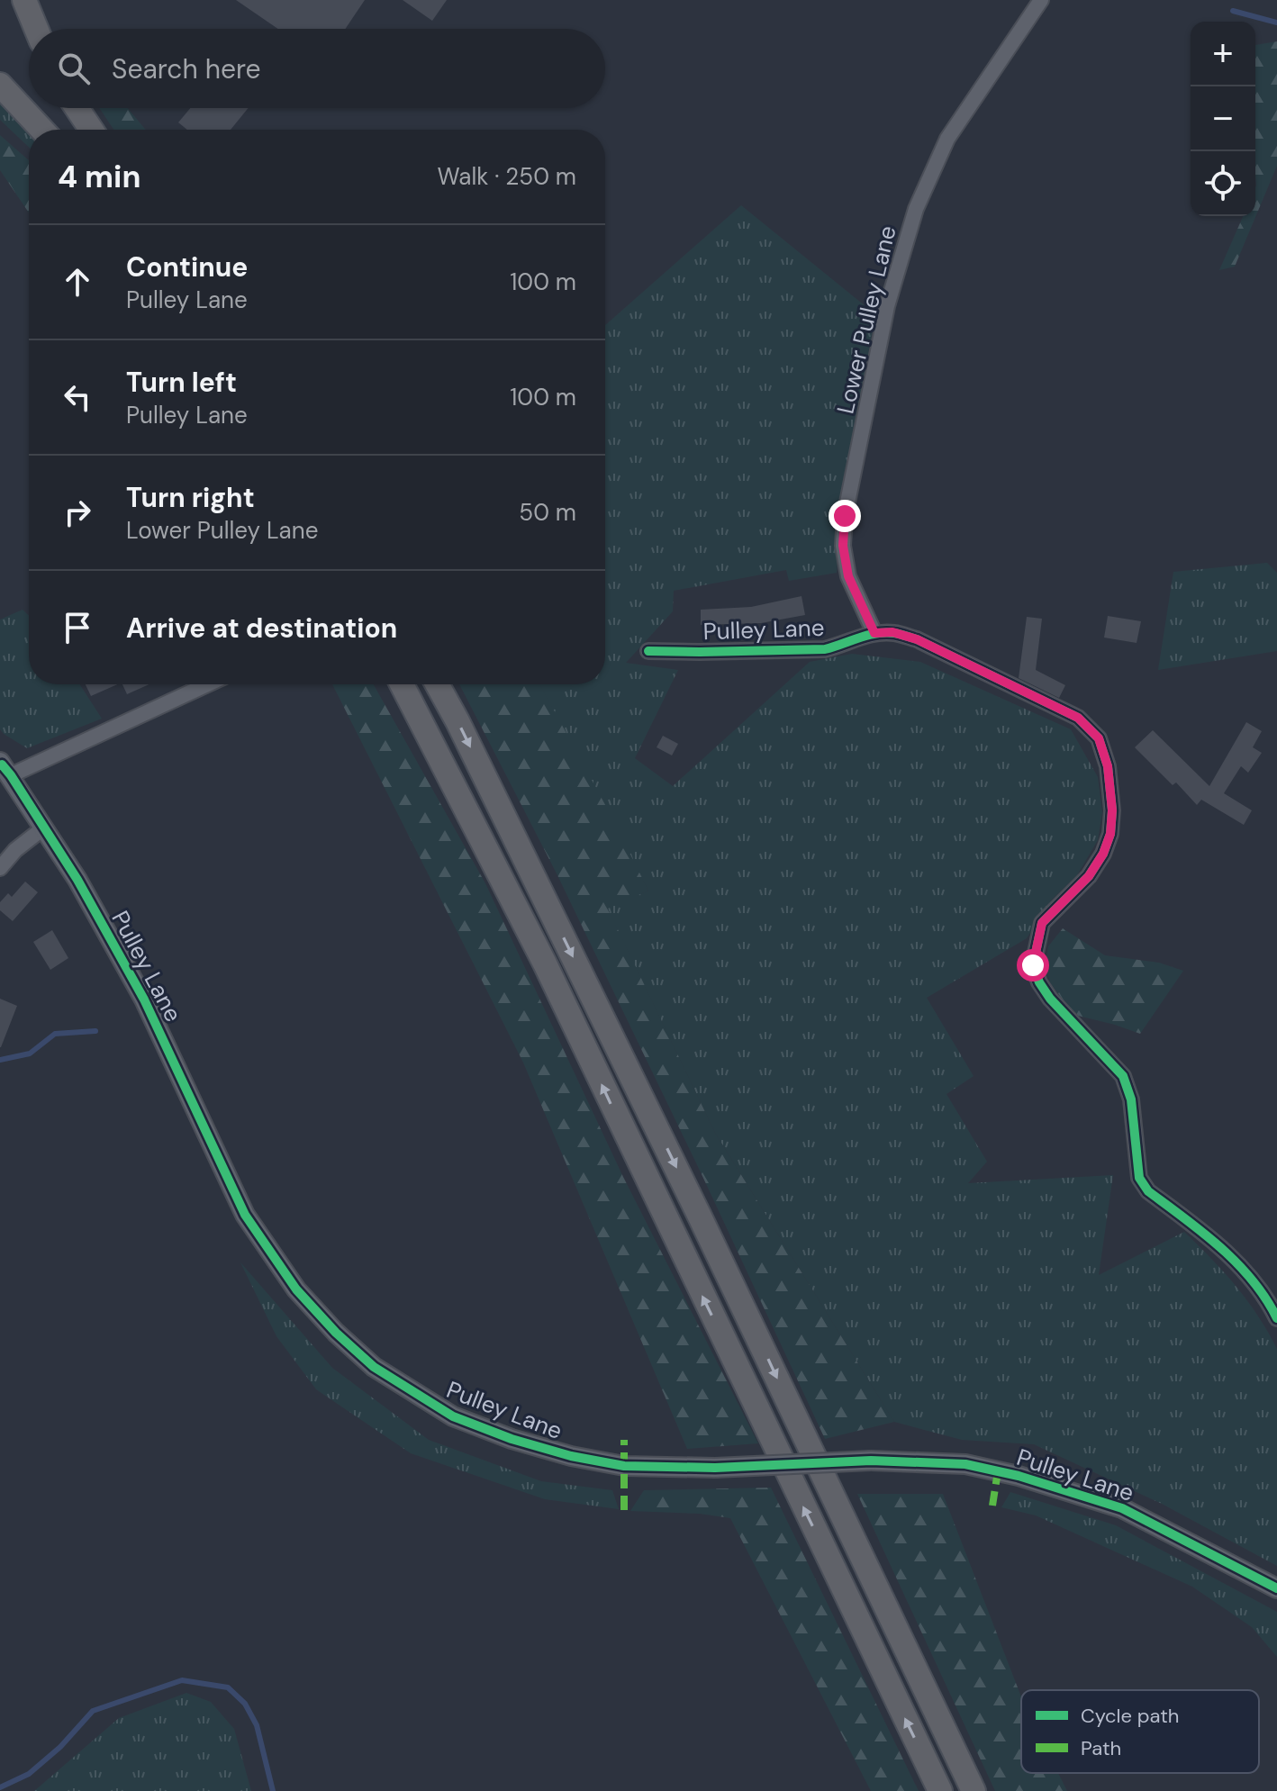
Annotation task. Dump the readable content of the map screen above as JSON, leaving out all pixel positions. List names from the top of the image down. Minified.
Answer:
{"streets":{"street":["Lower Pulley Lane","Pulley Lane"]},"crossings":[["Lower Pulley Lane","Pulley Lane"]],"legend":["Cycle path","Path"],"page":{"map_buttons":["+","−"],"search":"Search here","heading":["4 min","Walk · 250 m"],"list":[["Continue","Pulley Lane","100 m"],["Turn left","Pulley Lane","100 m"],["Turn right","Lower Pulley Lane","50 m"],"Arrive at destination"]}}
